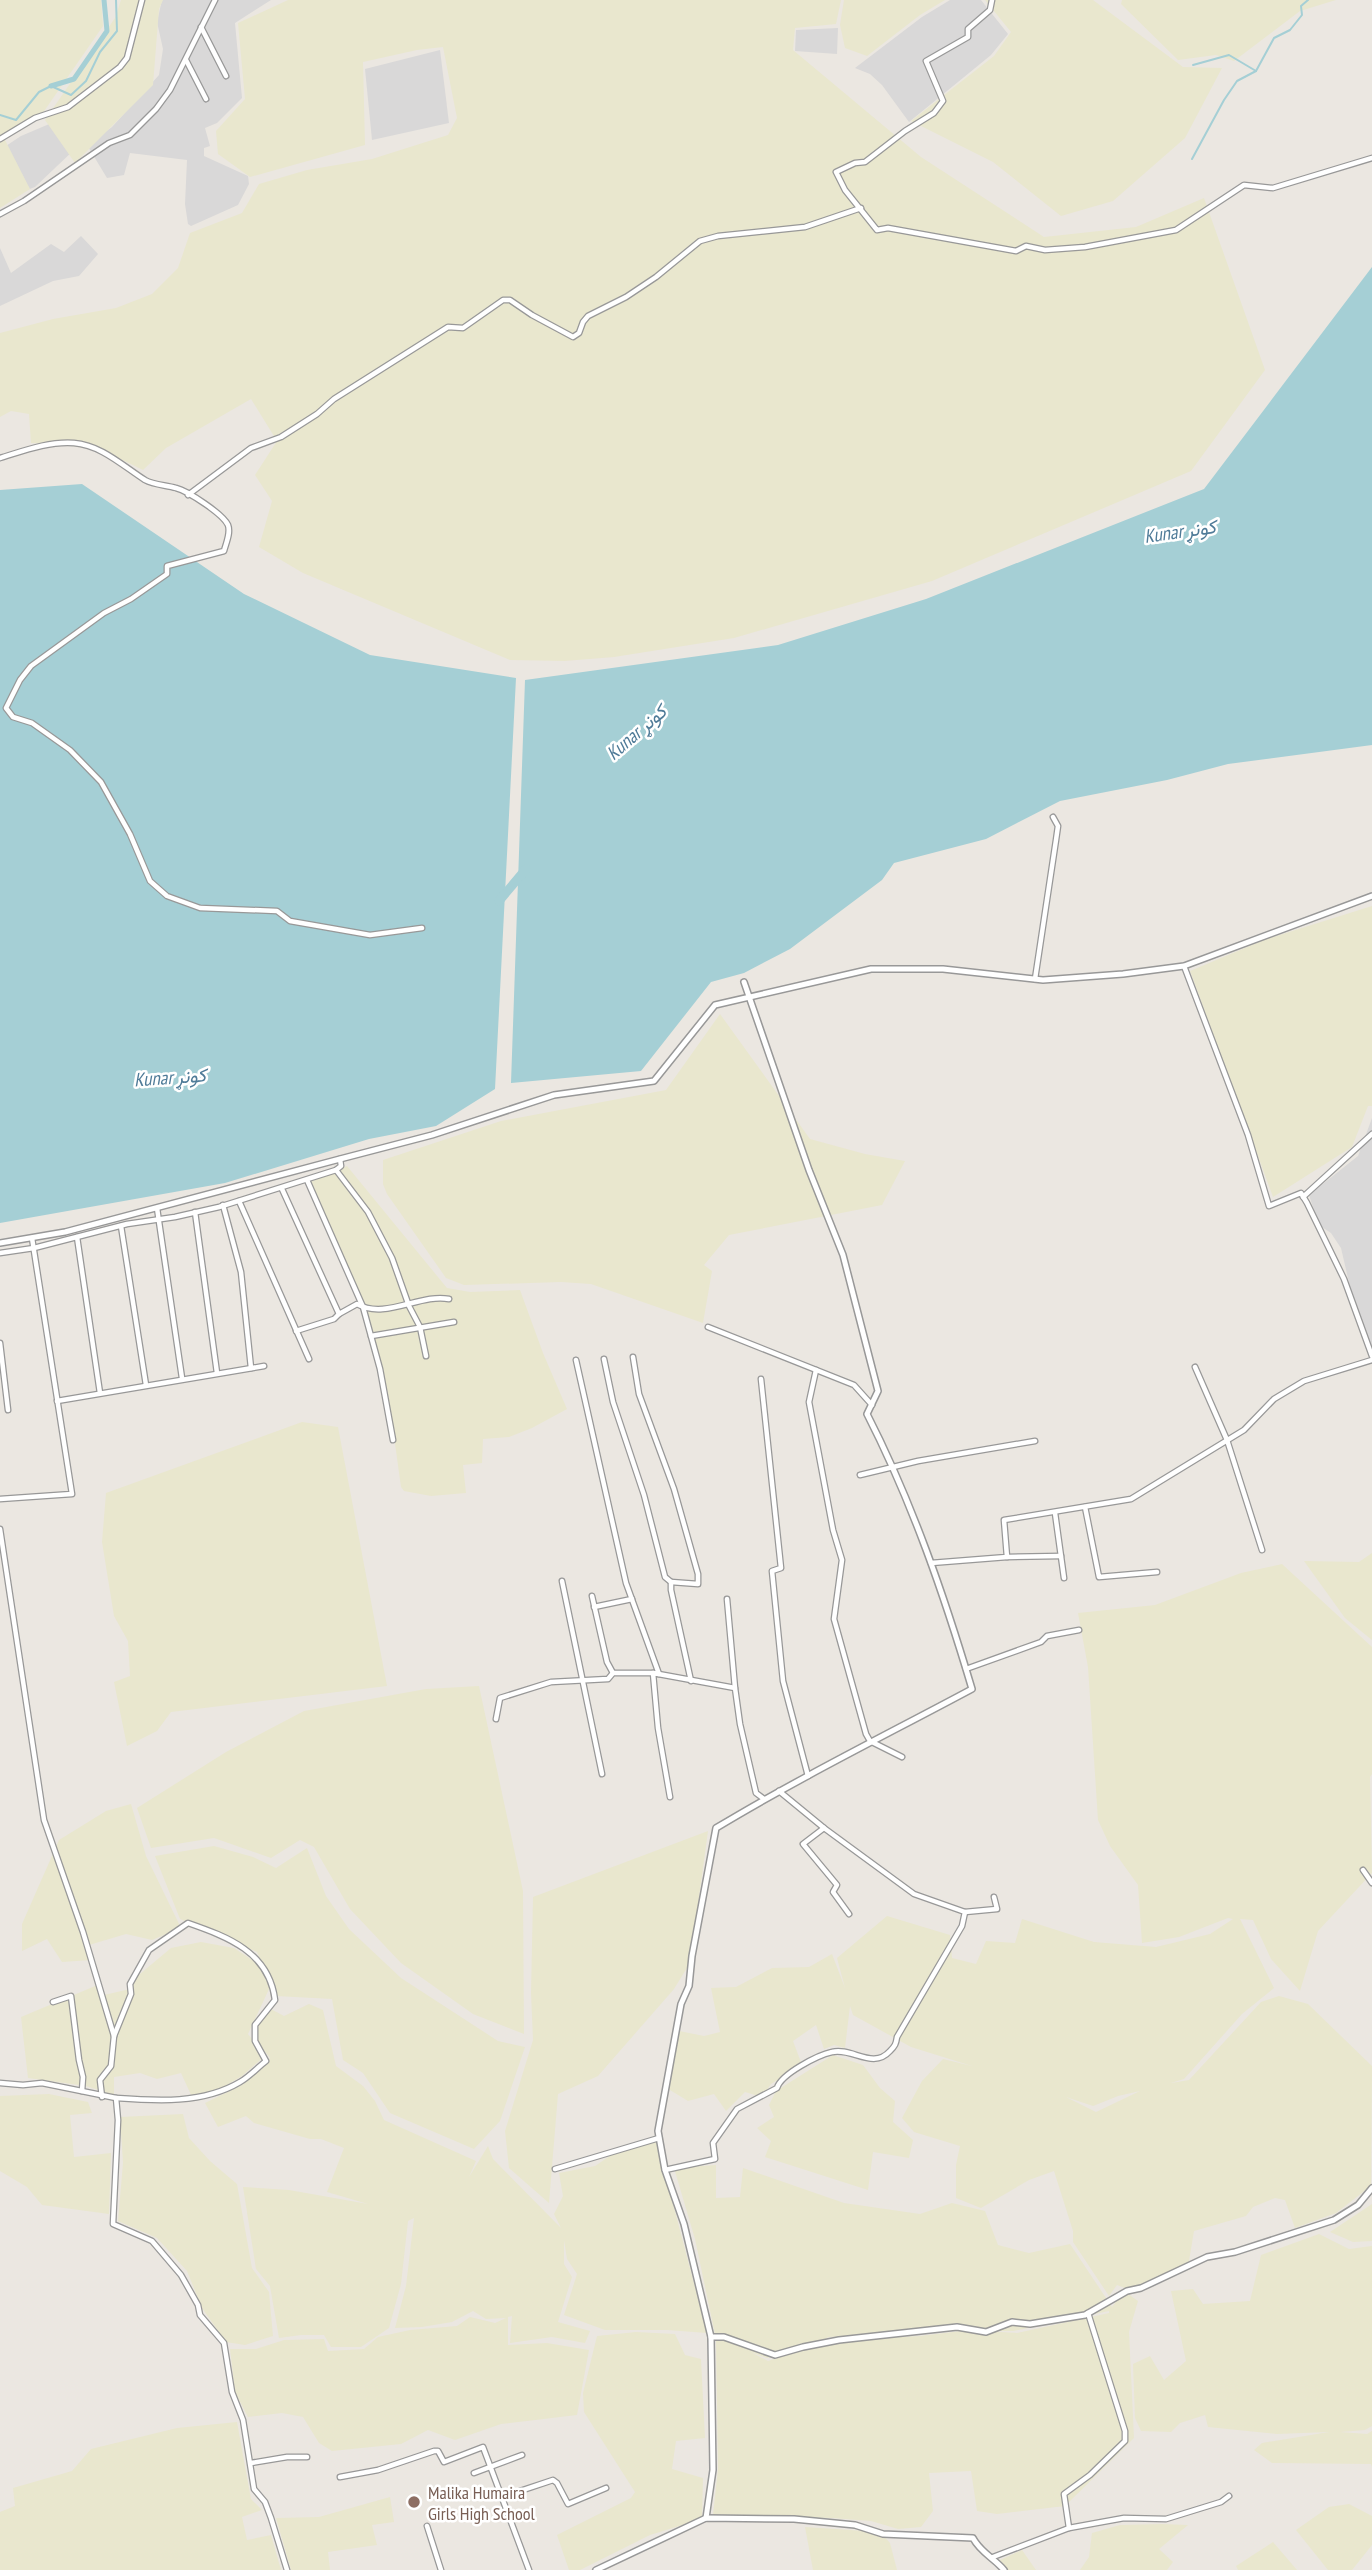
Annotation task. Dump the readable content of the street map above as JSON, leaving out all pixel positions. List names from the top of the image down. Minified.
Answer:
{"water":["Kunar کونړ"],"places":["Malika Humaira Girls High School"]}
